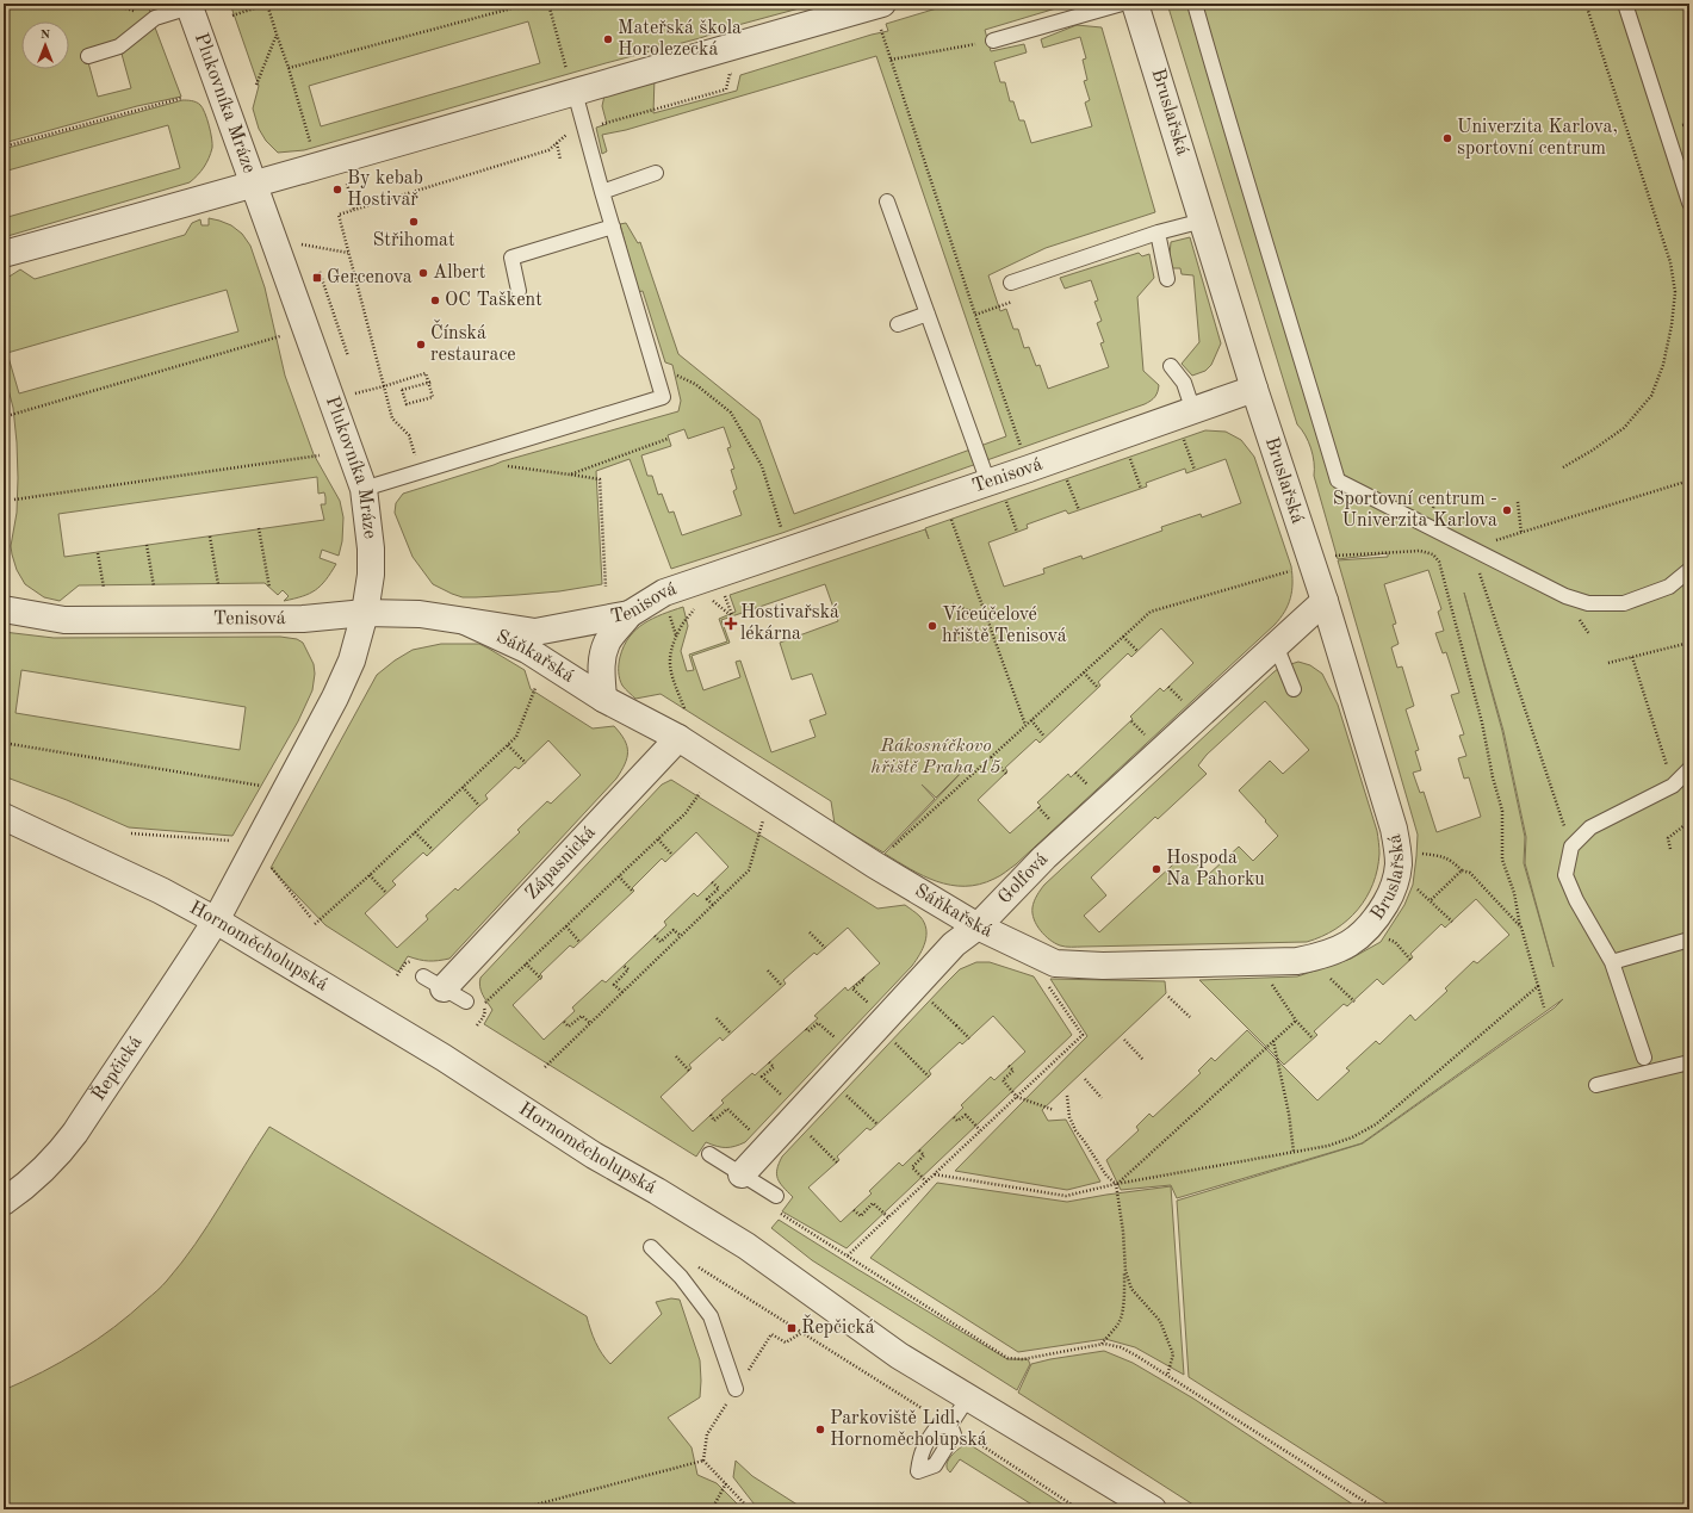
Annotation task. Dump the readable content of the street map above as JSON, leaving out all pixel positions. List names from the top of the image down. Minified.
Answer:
{"streets":{"street":["Plukovníka Mráze","Bruslařská","Tenisová","Sáňkařská","Zápasnická","Golfová","Hornoměcholupská","Řepčická"]},"crossings":[["Plukovníka Mráze","Tenisová"],["Plukovníka Mráze","Hornoměcholupská"],["Plukovníka Mráze","Řepčická"],["Bruslařská","Tenisová"],["Bruslařská","Sáňkařská"],["Bruslařská","Golfová"],["Tenisová","Sáňkařská"],["Sáňkařská","Zápasnická"],["Sáňkařská","Golfová"],["Hornoměcholupská","Řepčická"]],"parks":["Rákosníčkovo hřiště Praha 15"],"places":{"other":["Mateřská škola Horolezecká","Univerzita Karlova, sportovní centrum","By kebab Hostivař","Střihomat","Albert","OC Taškent","Čínská restaurace","Sportovní centrum - Univerzita Karlova","Víceúčelové hřiště Tenisová","Hospoda Na Pahorku","Parkoviště Lidl, Hornoměcholupská"],"transit":["Gercenova","Řepčická"],"health":["Hostivařská lékárna"]},"north":"top"}
